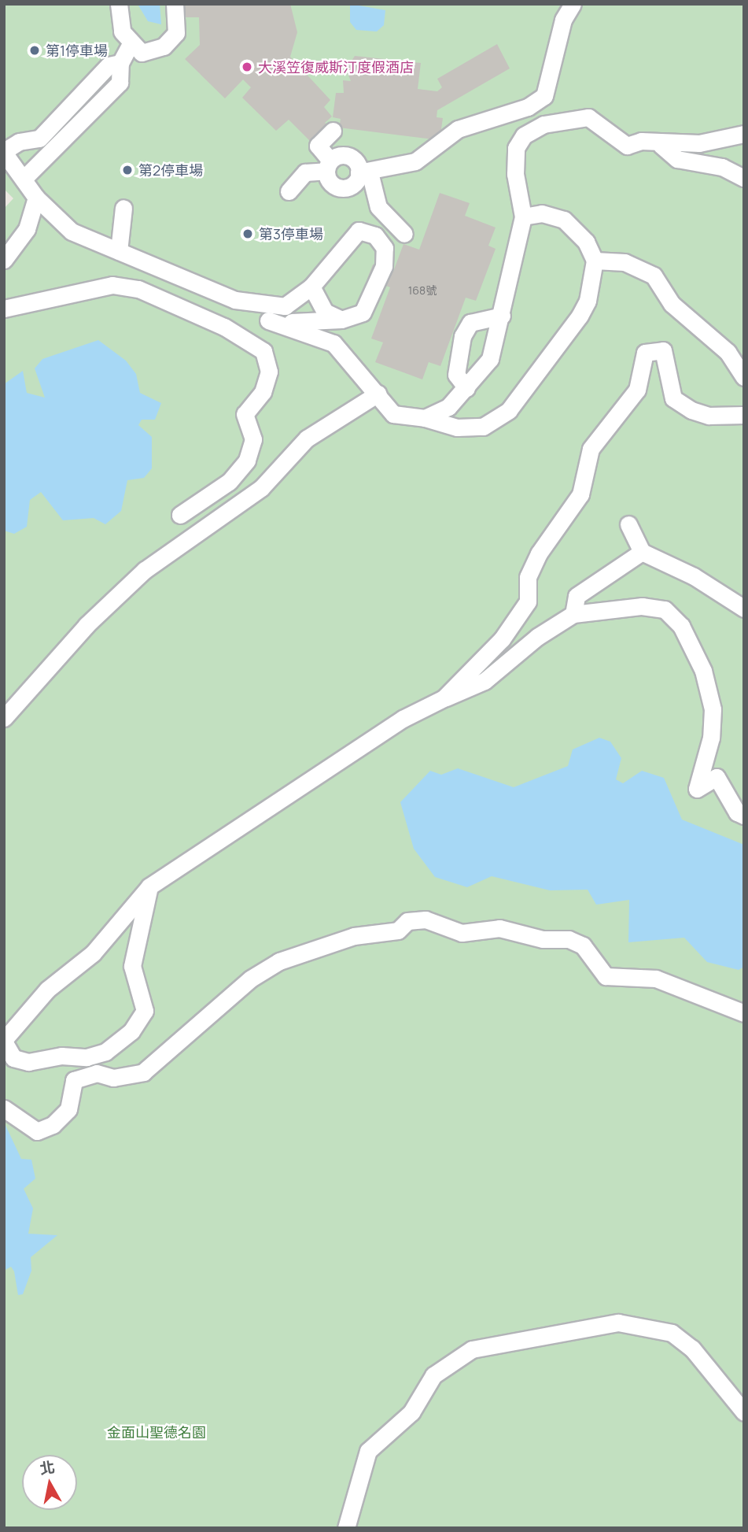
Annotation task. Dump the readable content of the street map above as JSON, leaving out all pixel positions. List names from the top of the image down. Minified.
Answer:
{"parks":["金面山聖德名園"],"places":["第1停車場","大溪笠復威斯汀度假酒店","第2停車場","第3停車場"],"house_numbers":["168號"],"north":"top"}
